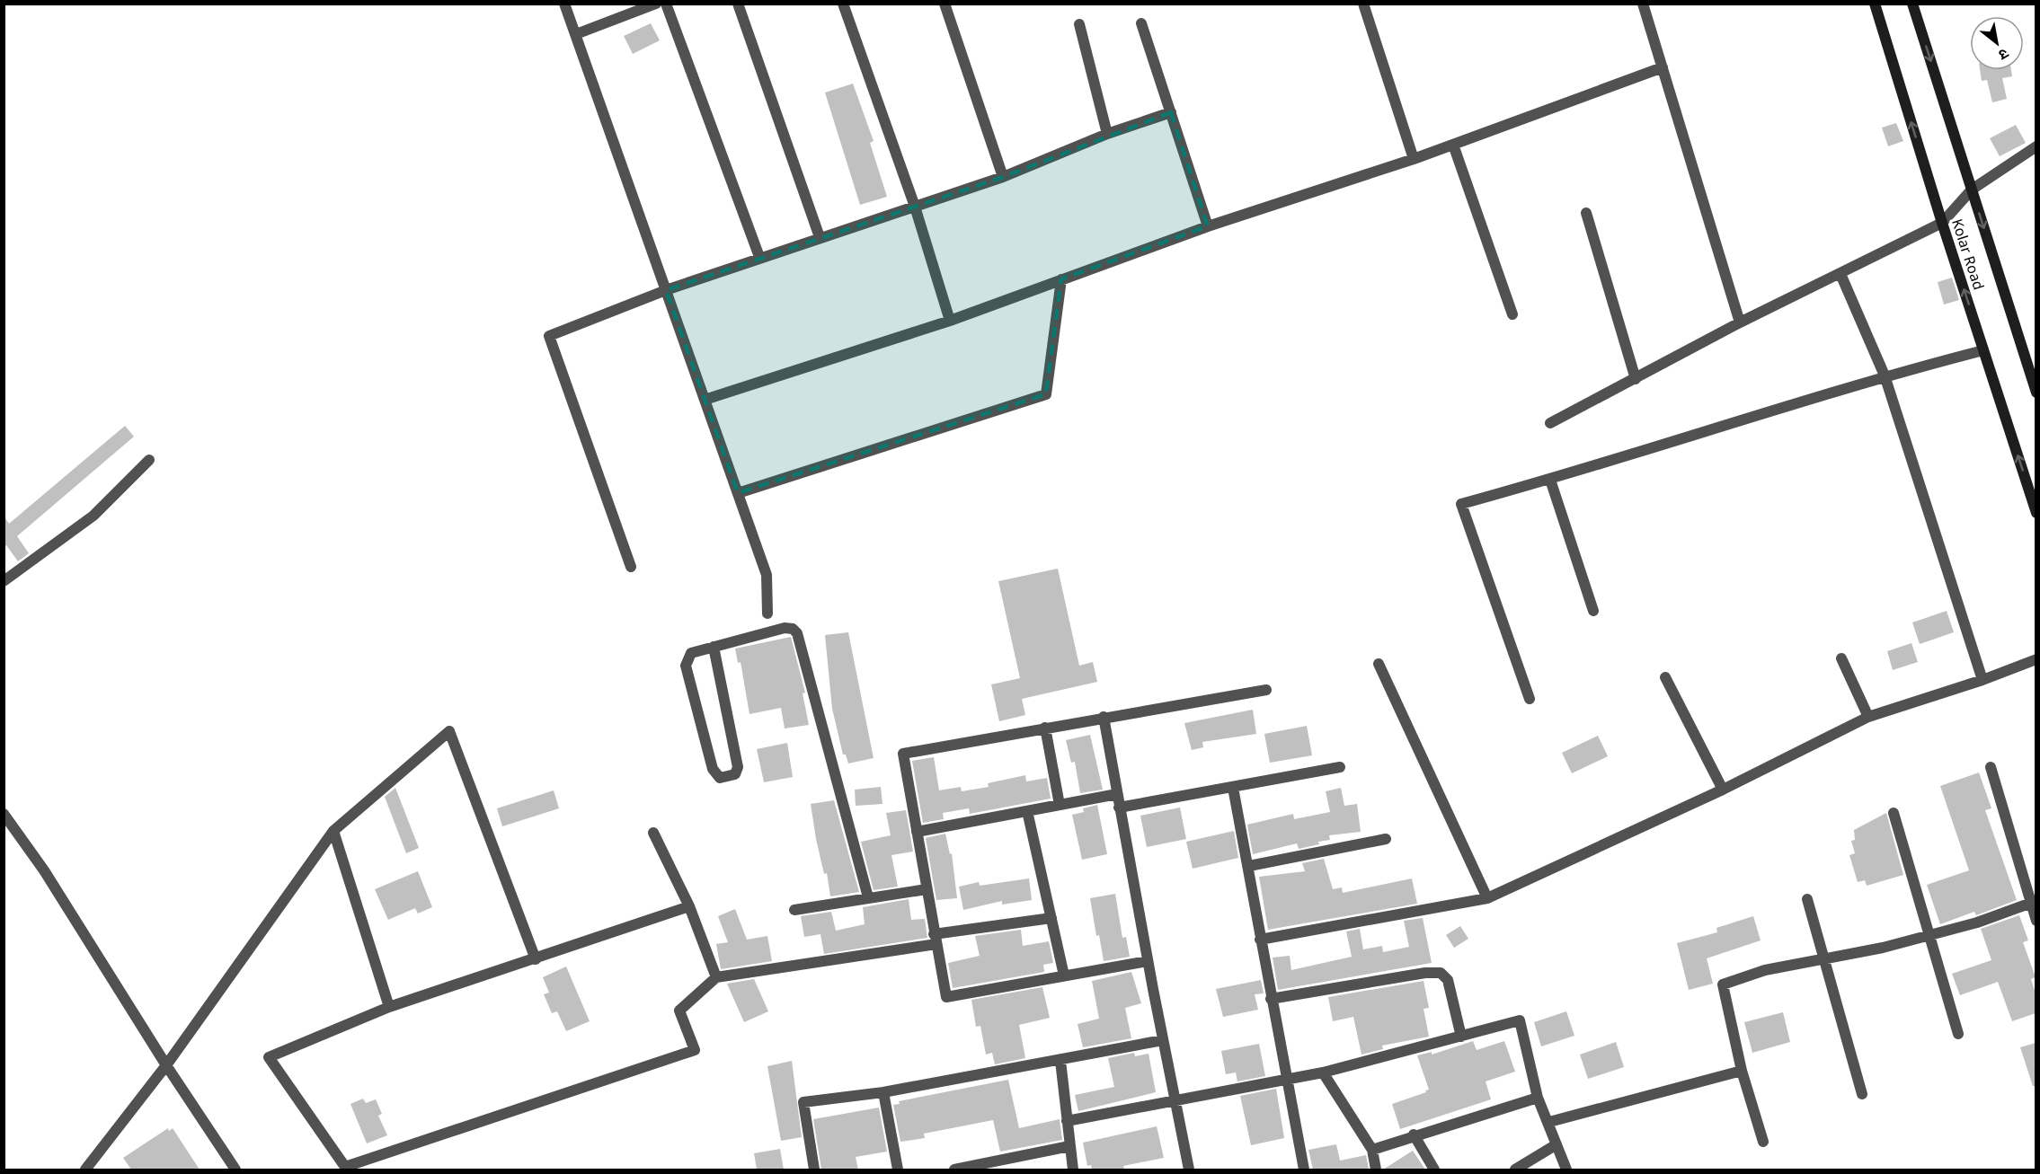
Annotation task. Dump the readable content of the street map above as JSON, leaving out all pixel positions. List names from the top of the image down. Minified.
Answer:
{"streets":{"main road":["Kolar Road"]},"north":"bottom right"}
